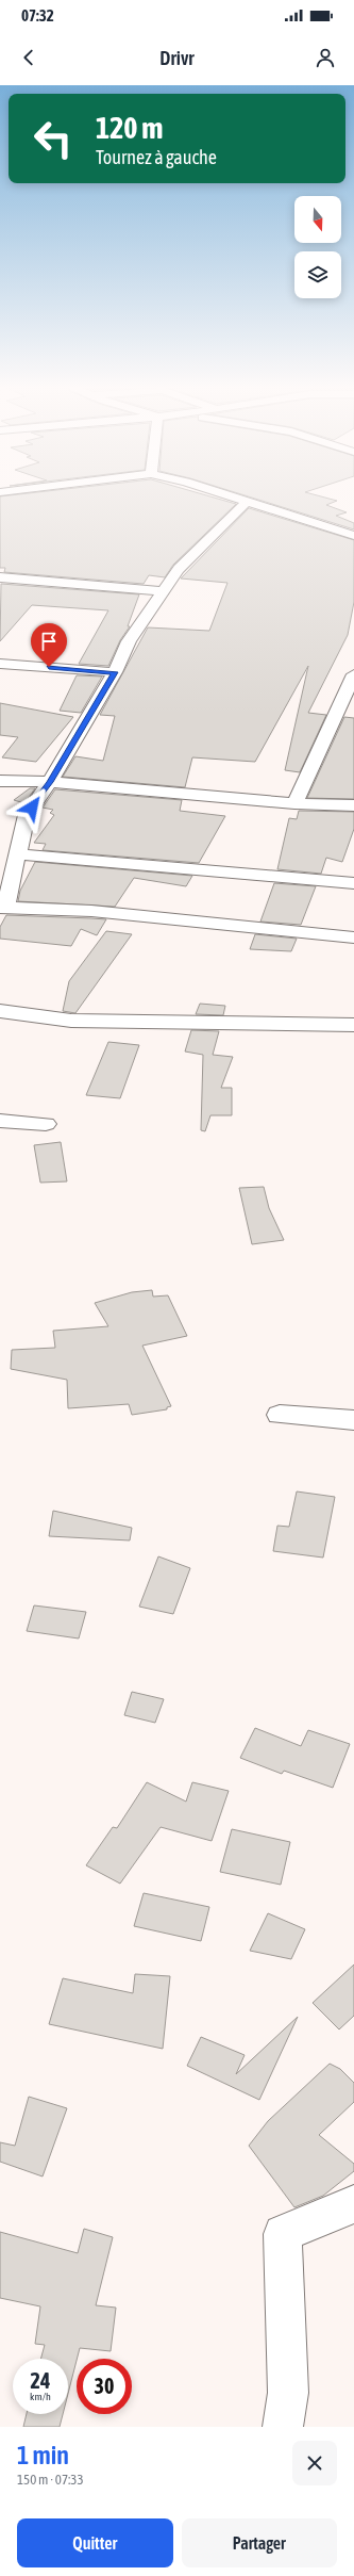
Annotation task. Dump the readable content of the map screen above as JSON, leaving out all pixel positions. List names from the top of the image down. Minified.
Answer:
{"north":"bottom","page":{"status":"07:32","header":"Drivr","turn":["120 m","Tournez à gauche"],"speed":"24 km/h","limit":"30","heading":["1 min","150 m · 07:33"],"buttons":["Quitter","Partager"]}}
